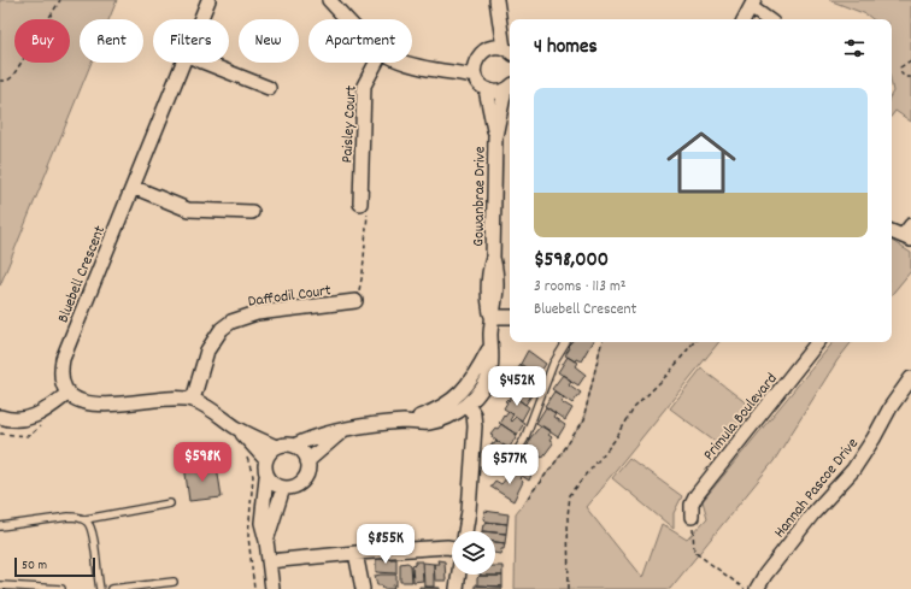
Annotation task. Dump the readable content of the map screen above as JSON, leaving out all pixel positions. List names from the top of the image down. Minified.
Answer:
{"streets":{"street":["Paisley Court","Gowanbrae Drive","Bluebell Crescent","Daffodil Court","Primula Boulevard","Hannah Pascoe Drive"]},"scale_bar":"50 m","page":{"chip":["Buy","Rent","Filters","New","Apartment"],"heading":"4 homes","list":[{"name":"$598,000","note":"3 rooms · 113 m² · Bluebell Crescent"}],"price":["$452K","$598K","$577K","$855K"],"scale":"50 m"}}
